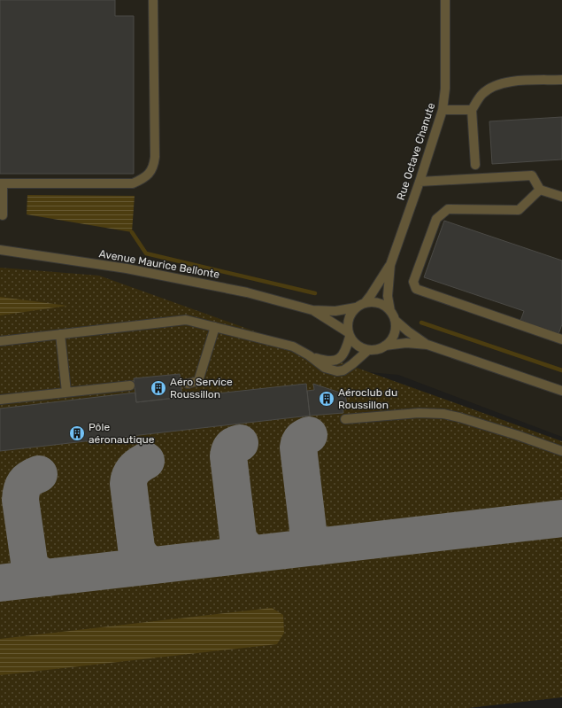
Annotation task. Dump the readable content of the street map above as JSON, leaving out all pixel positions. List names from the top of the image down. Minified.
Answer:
{"streets":{"street":["Rue Octave Chanute","Avenue Maurice Bellonte"]},"crossings":[["Rue Octave Chanute","Avenue Maurice Bellonte"]],"places":{"building":["Aéro Service Roussillon","Aéroclub du Roussillon","Pôle aéronautique"]}}
